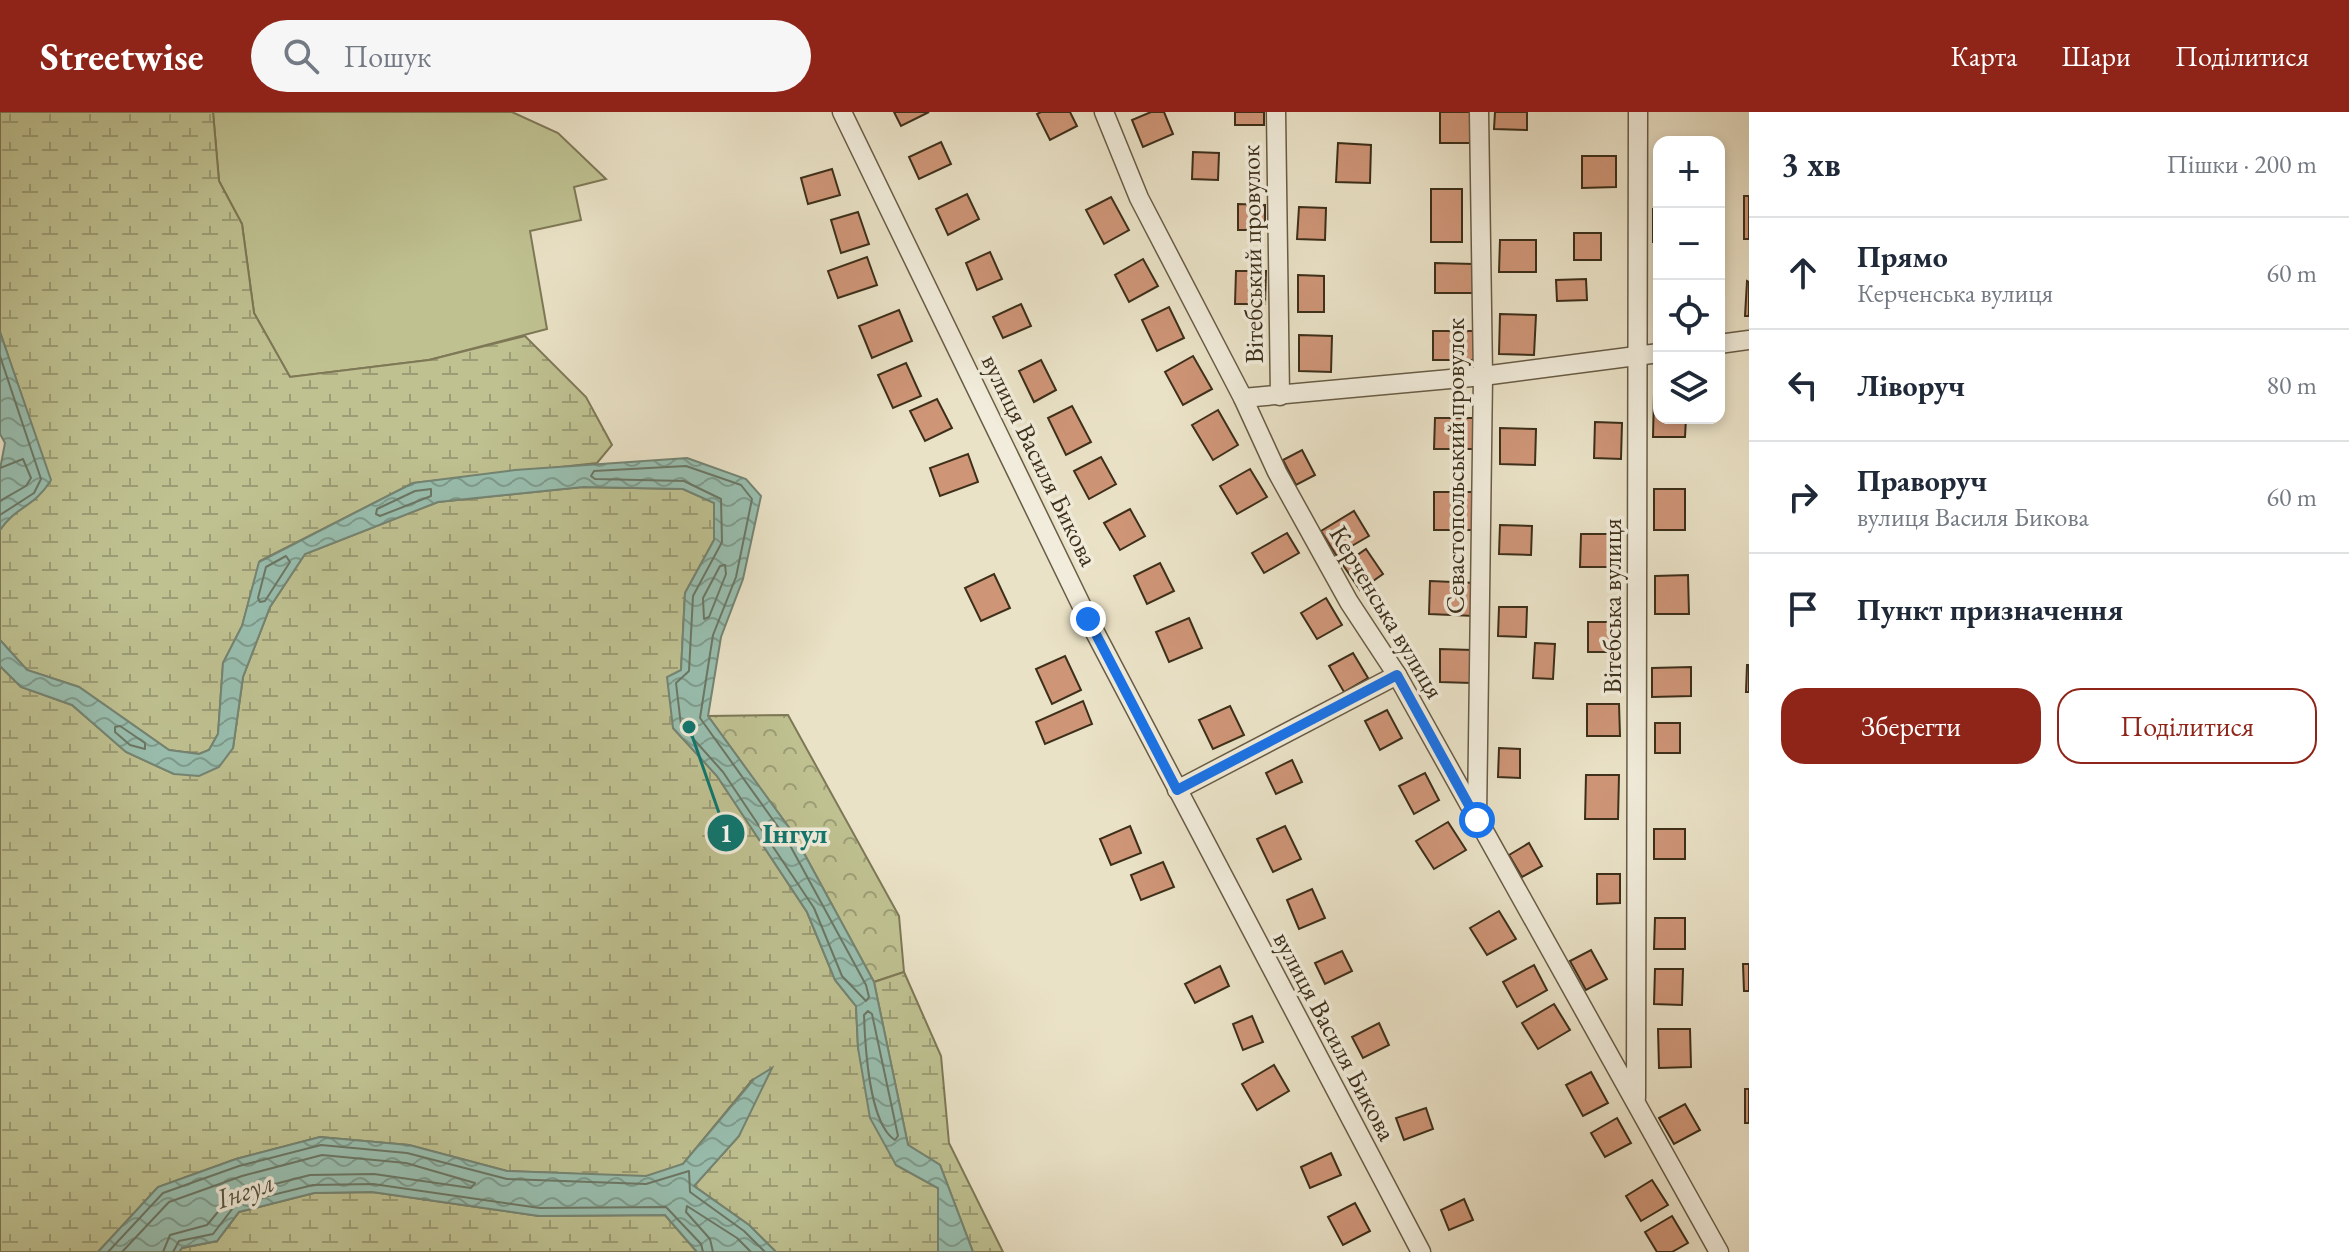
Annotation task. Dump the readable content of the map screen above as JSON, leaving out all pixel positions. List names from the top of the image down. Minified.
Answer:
{"streets":{"street":["Вітебський провулок","вулиця Василя Бикова","Севастопольський провулок","Вітебська вулиця","Керченська вулиця"]},"crossings":[["Севастопольський провулок","Керченська вулиця"],["Вітебська вулиця","Керченська вулиця"]],"water":["Інгул"],"places":["Інгул"],"page":{"header":"Streetwise","search":"Пошук","nav":["Карта","Шари","Поділитися"],"heading":["3 хв","Пішки · 200 m"],"map_buttons":["+","−"],"list":[["Прямо","Керченська вулиця","60 m"],["Ліворуч","80 m"],["Праворуч","вулиця Василя Бикова","60 m"],"Пункт призначення"],"buttons":["Зберегти","Поділитися"]}}
